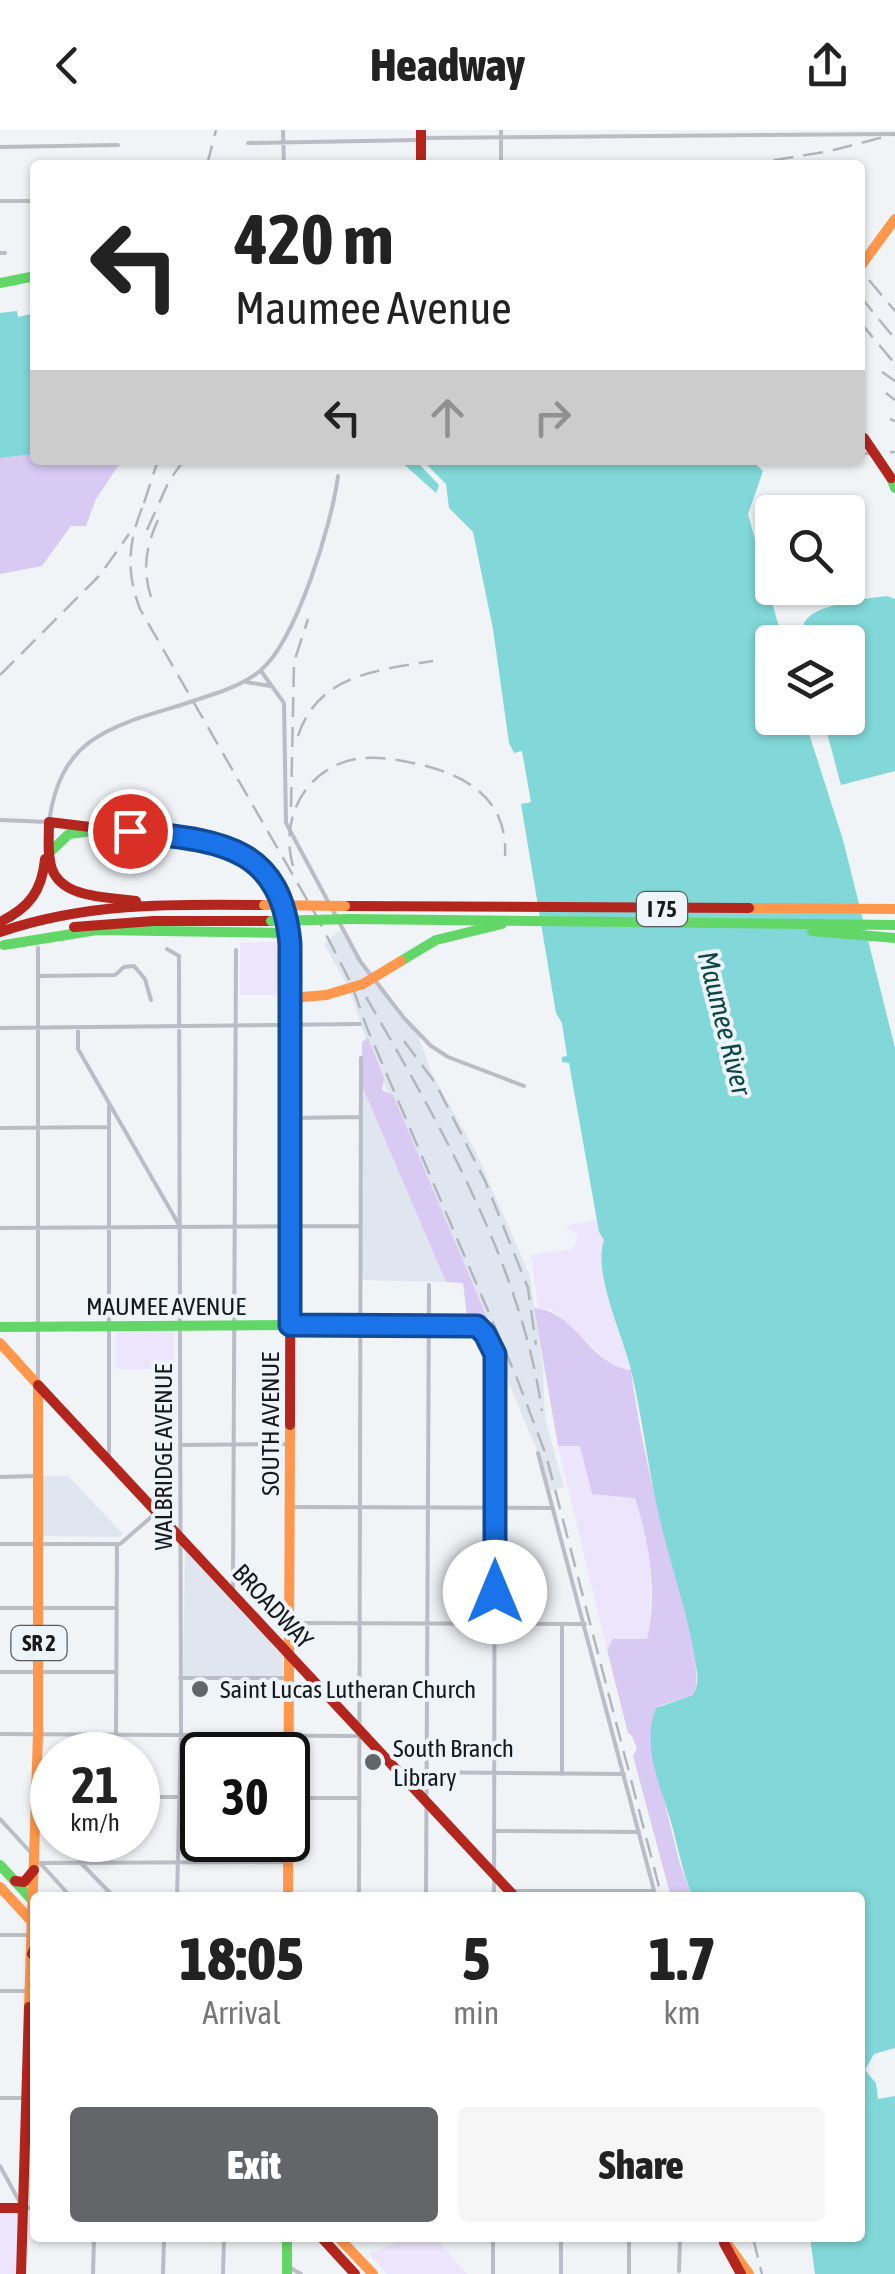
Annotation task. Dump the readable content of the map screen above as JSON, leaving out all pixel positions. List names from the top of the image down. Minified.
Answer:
{"streets":{"main road":["I 75","MAUMEE AVENUE","SOUTH AVENUE","BROADWAY","SR 2"],"street":["WALBRIDGE AVENUE"]},"crossings":[["MAUMEE AVENUE","SOUTH AVENUE"],["MAUMEE AVENUE","WALBRIDGE AVENUE"],["SOUTH AVENUE","BROADWAY"],["WALBRIDGE AVENUE","BROADWAY"],["BROADWAY","SR 2"]],"water":["Maumee River"],"places":["Saint Lucas Lutheran Church","South Branch Library"],"page":{"header":"Headway","turn":["420 m","Maumee Avenue"],"speed":"21 km/h","limit":"30","eta":["18:05","Arrival","5","min","1.7","km"],"buttons":["Exit","Share"]}}
